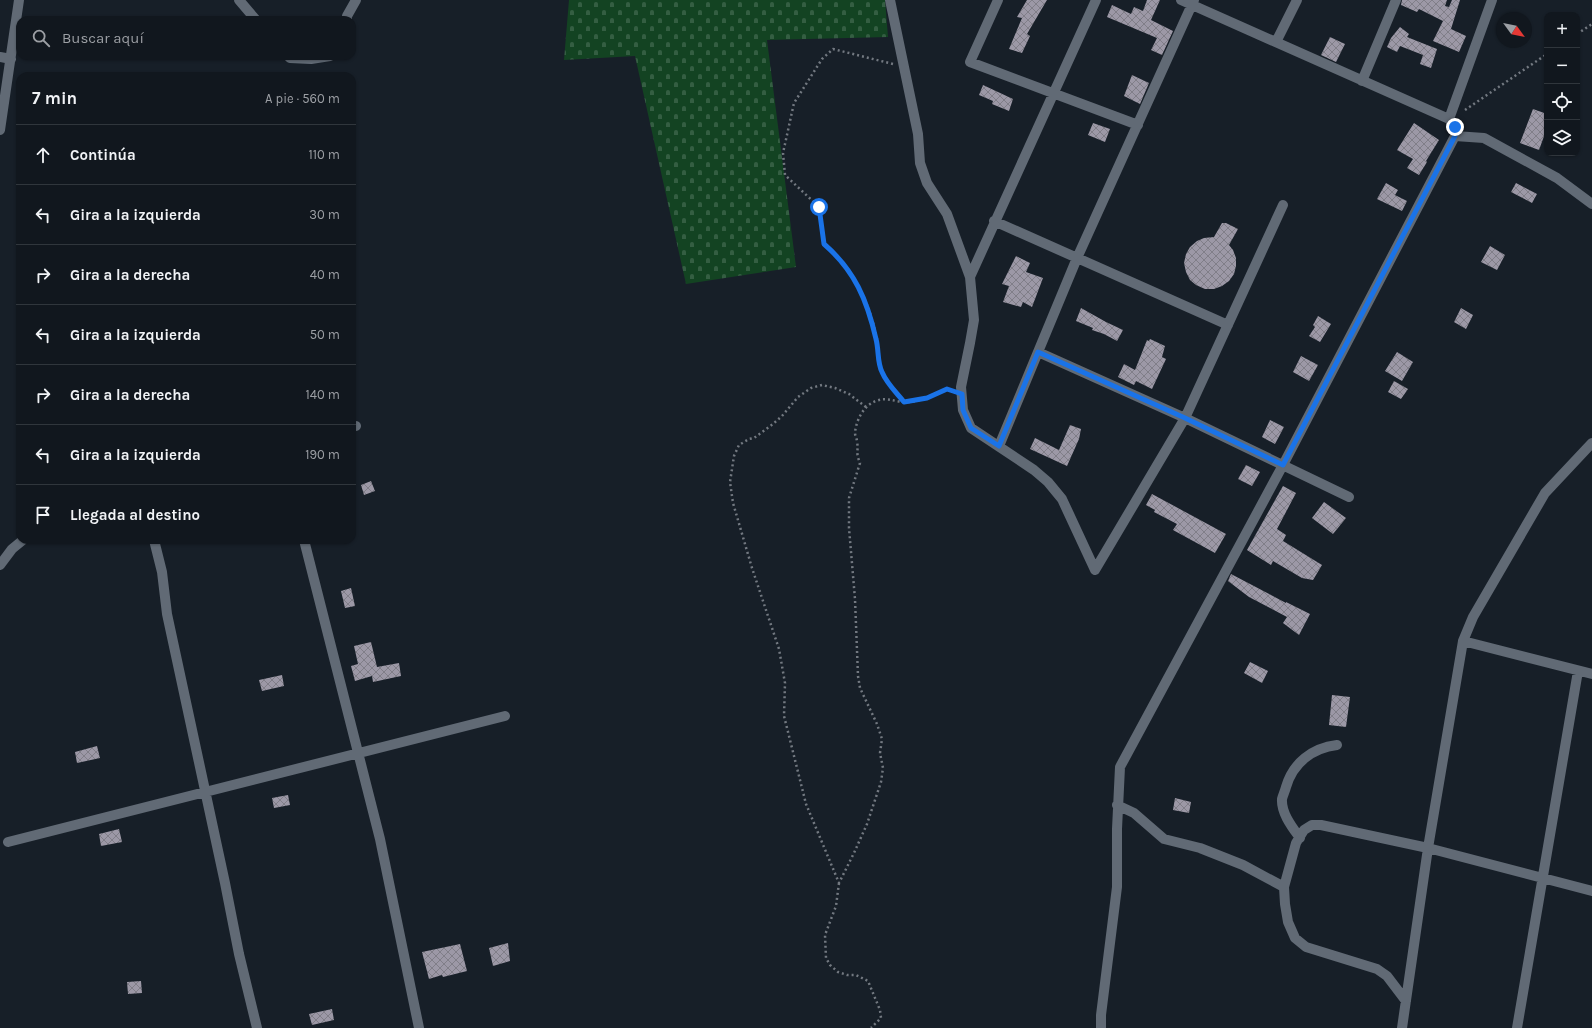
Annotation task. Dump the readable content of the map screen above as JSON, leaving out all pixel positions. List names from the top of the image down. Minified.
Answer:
{"north":"bottom right","page":{"map_buttons":["+","−"],"search":"Buscar aquí","heading":["7 min","A pie · 560 m"],"list":[["Continúa","110 m"],["Gira a la izquierda","30 m"],["Gira a la derecha","40 m"],["Gira a la izquierda","50 m"],["Gira a la derecha","140 m"],["Gira a la izquierda","190 m"],"Llegada al destino"]}}
